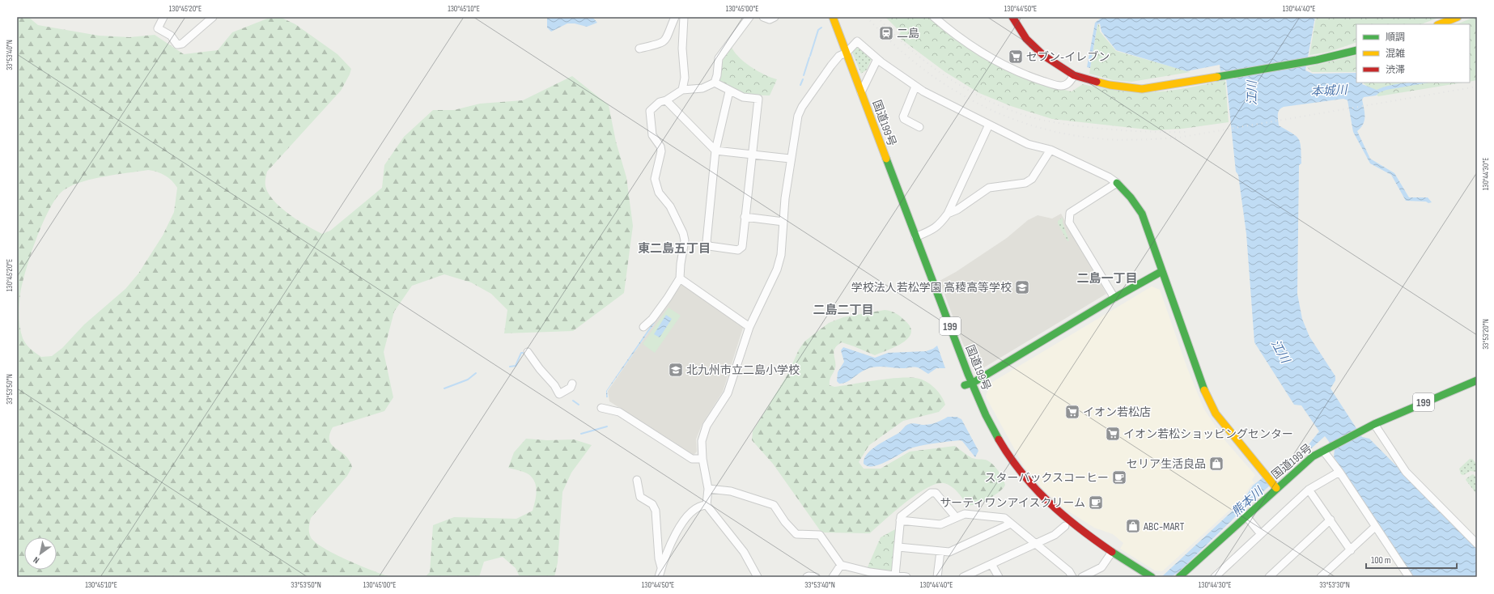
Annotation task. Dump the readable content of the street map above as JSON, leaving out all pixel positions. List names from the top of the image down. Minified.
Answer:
{"streets":{"main road":["国道199号","199"]},"districts":["東二島五丁目","二島一丁目","二島二丁目"],"water":["本城川","江川","熊本川"],"places":{"station":["二島"],"supermarket":["セブン-イレブン","イオン若松店","イオン若松ショッピングセンター"],"school or university":["学校法人若松学園 高稜高等学校","北九州市立二島小学校"],"shop":["セリア生活良品","ABC-MART"],"cafe":["スターバックスコーヒー","サーティワンアイスクリーム"]},"legend":["順調","混雑","渋滞"],"scale_bar":"100 m","north":"bottom left","coordinates":["130°45'20\"E","130°45'10\"E","130°45'00\"E","130°44'50\"E","130°44'40\"E","33°53'40\"N","130°44'30\"E","33°53'20\"N","33°53'50\"N","33°53'30\"N"]}
